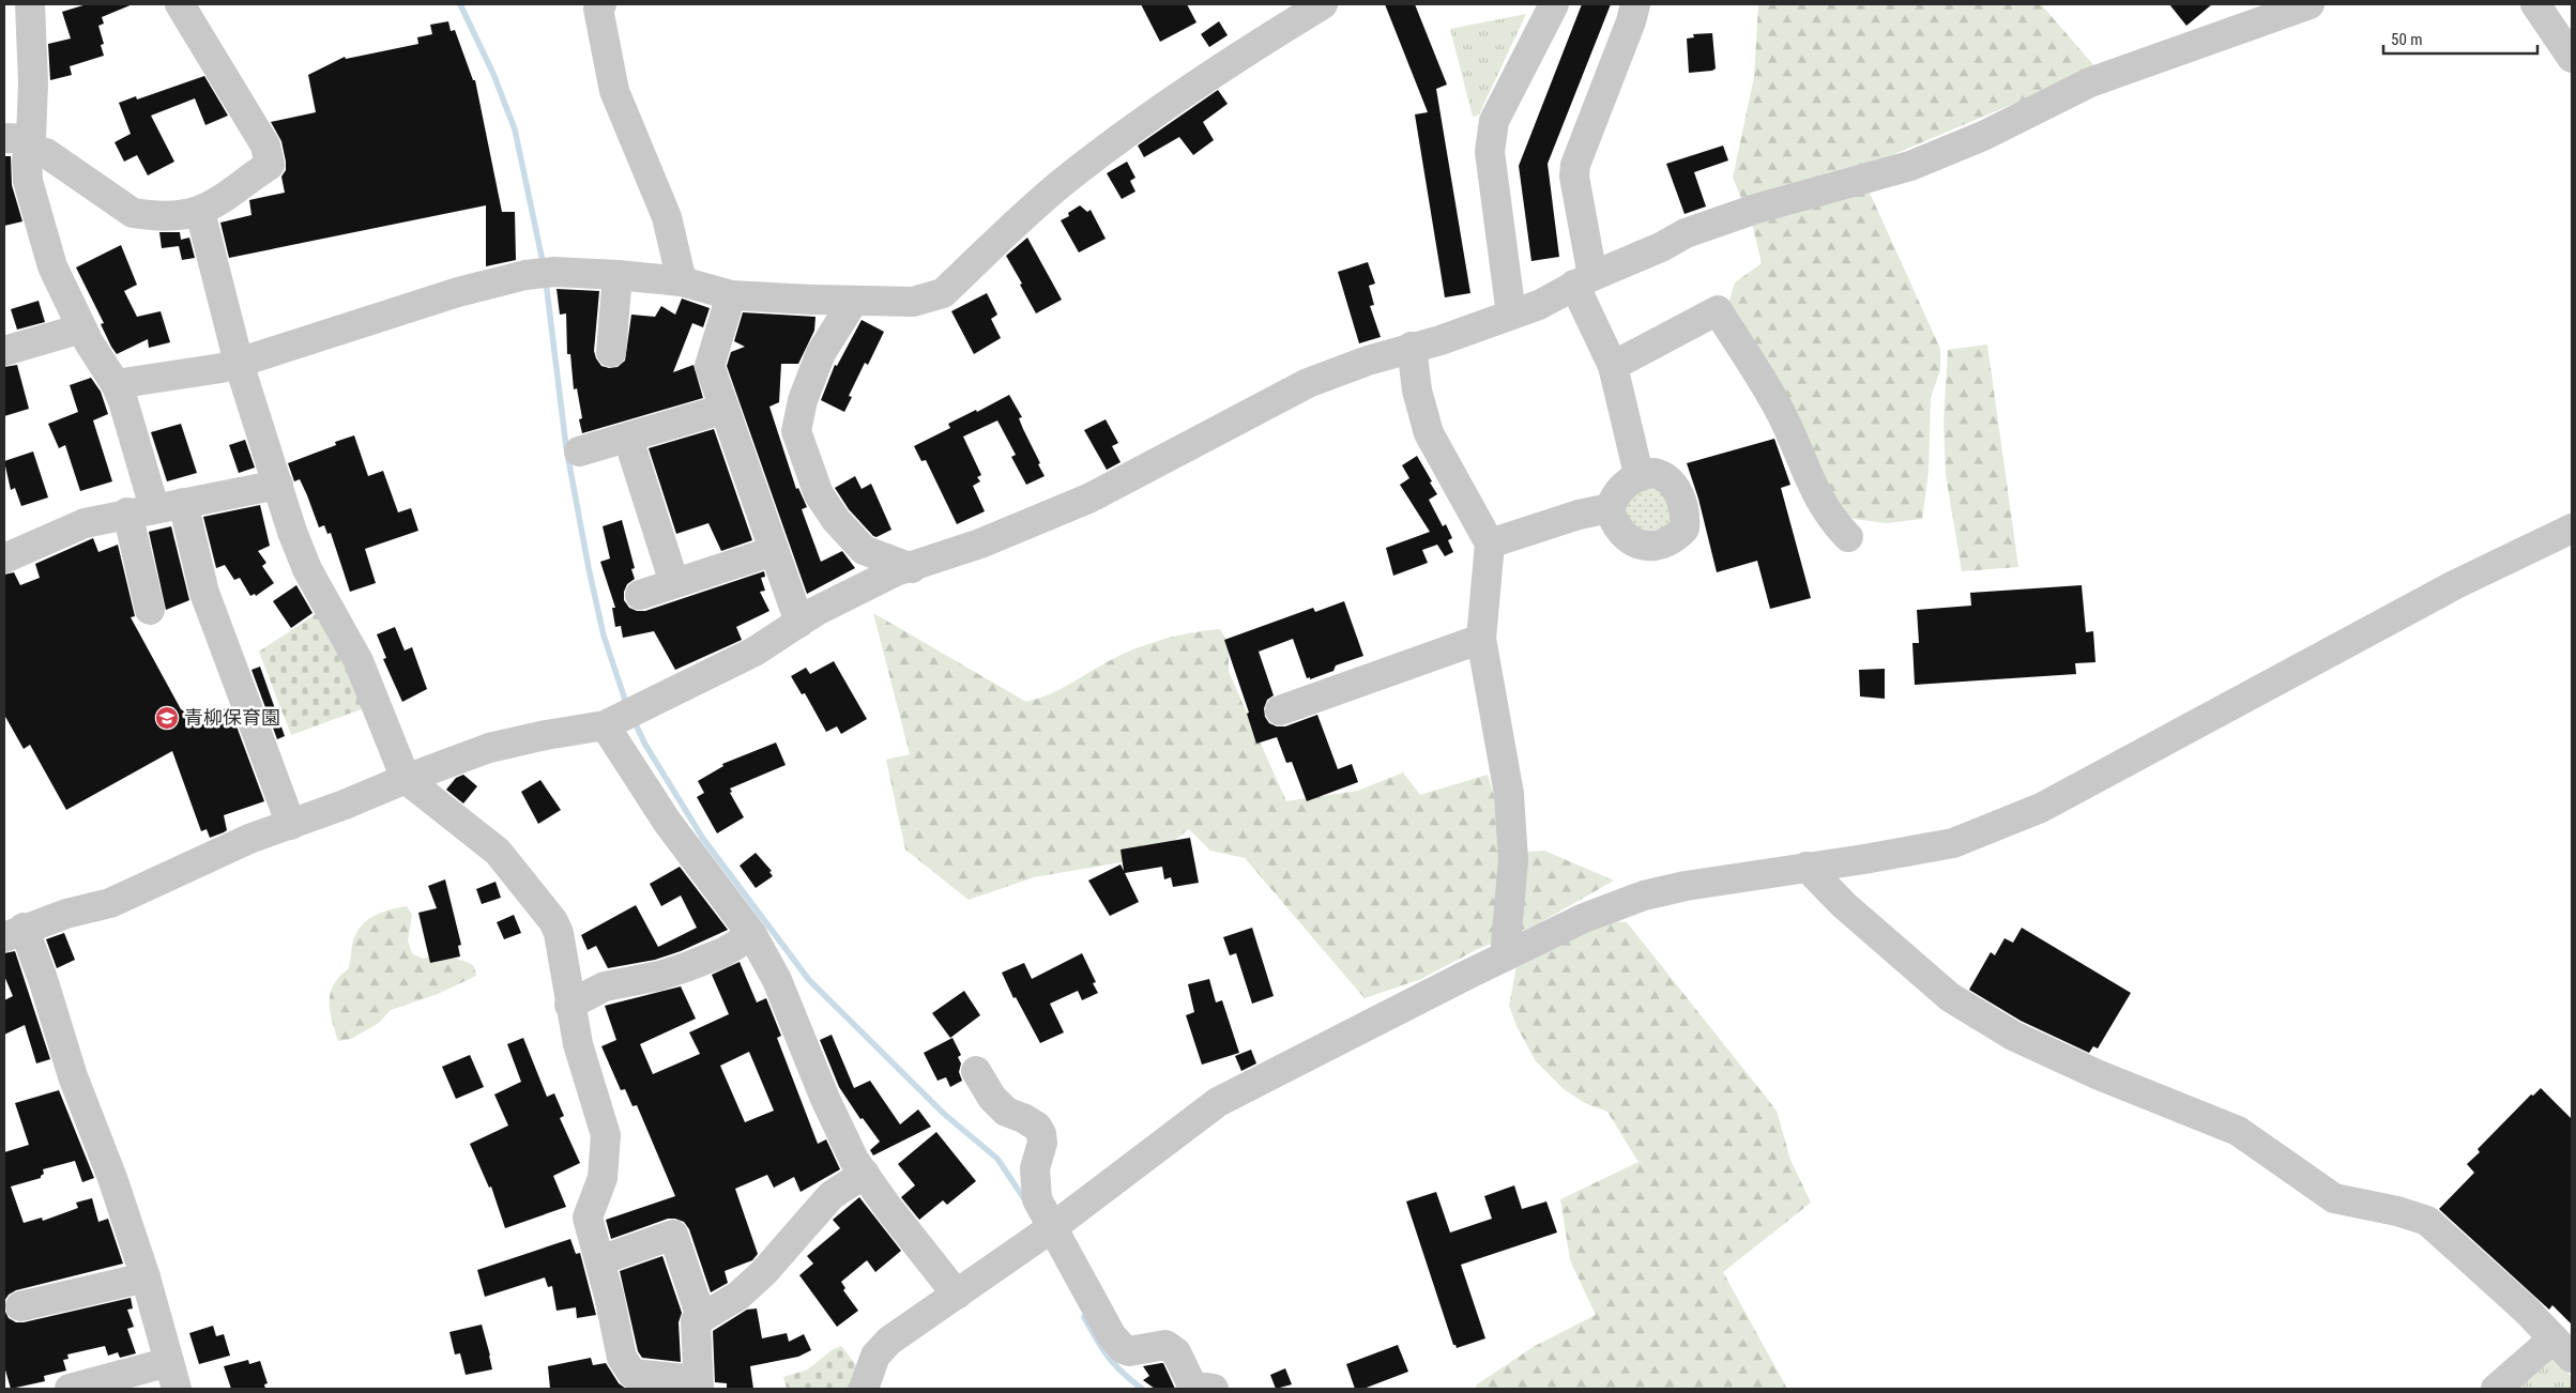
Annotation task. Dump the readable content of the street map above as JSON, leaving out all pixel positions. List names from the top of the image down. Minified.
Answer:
{"places":{"school or university":["青柳保育園"]},"scale_bar":"50 m"}
